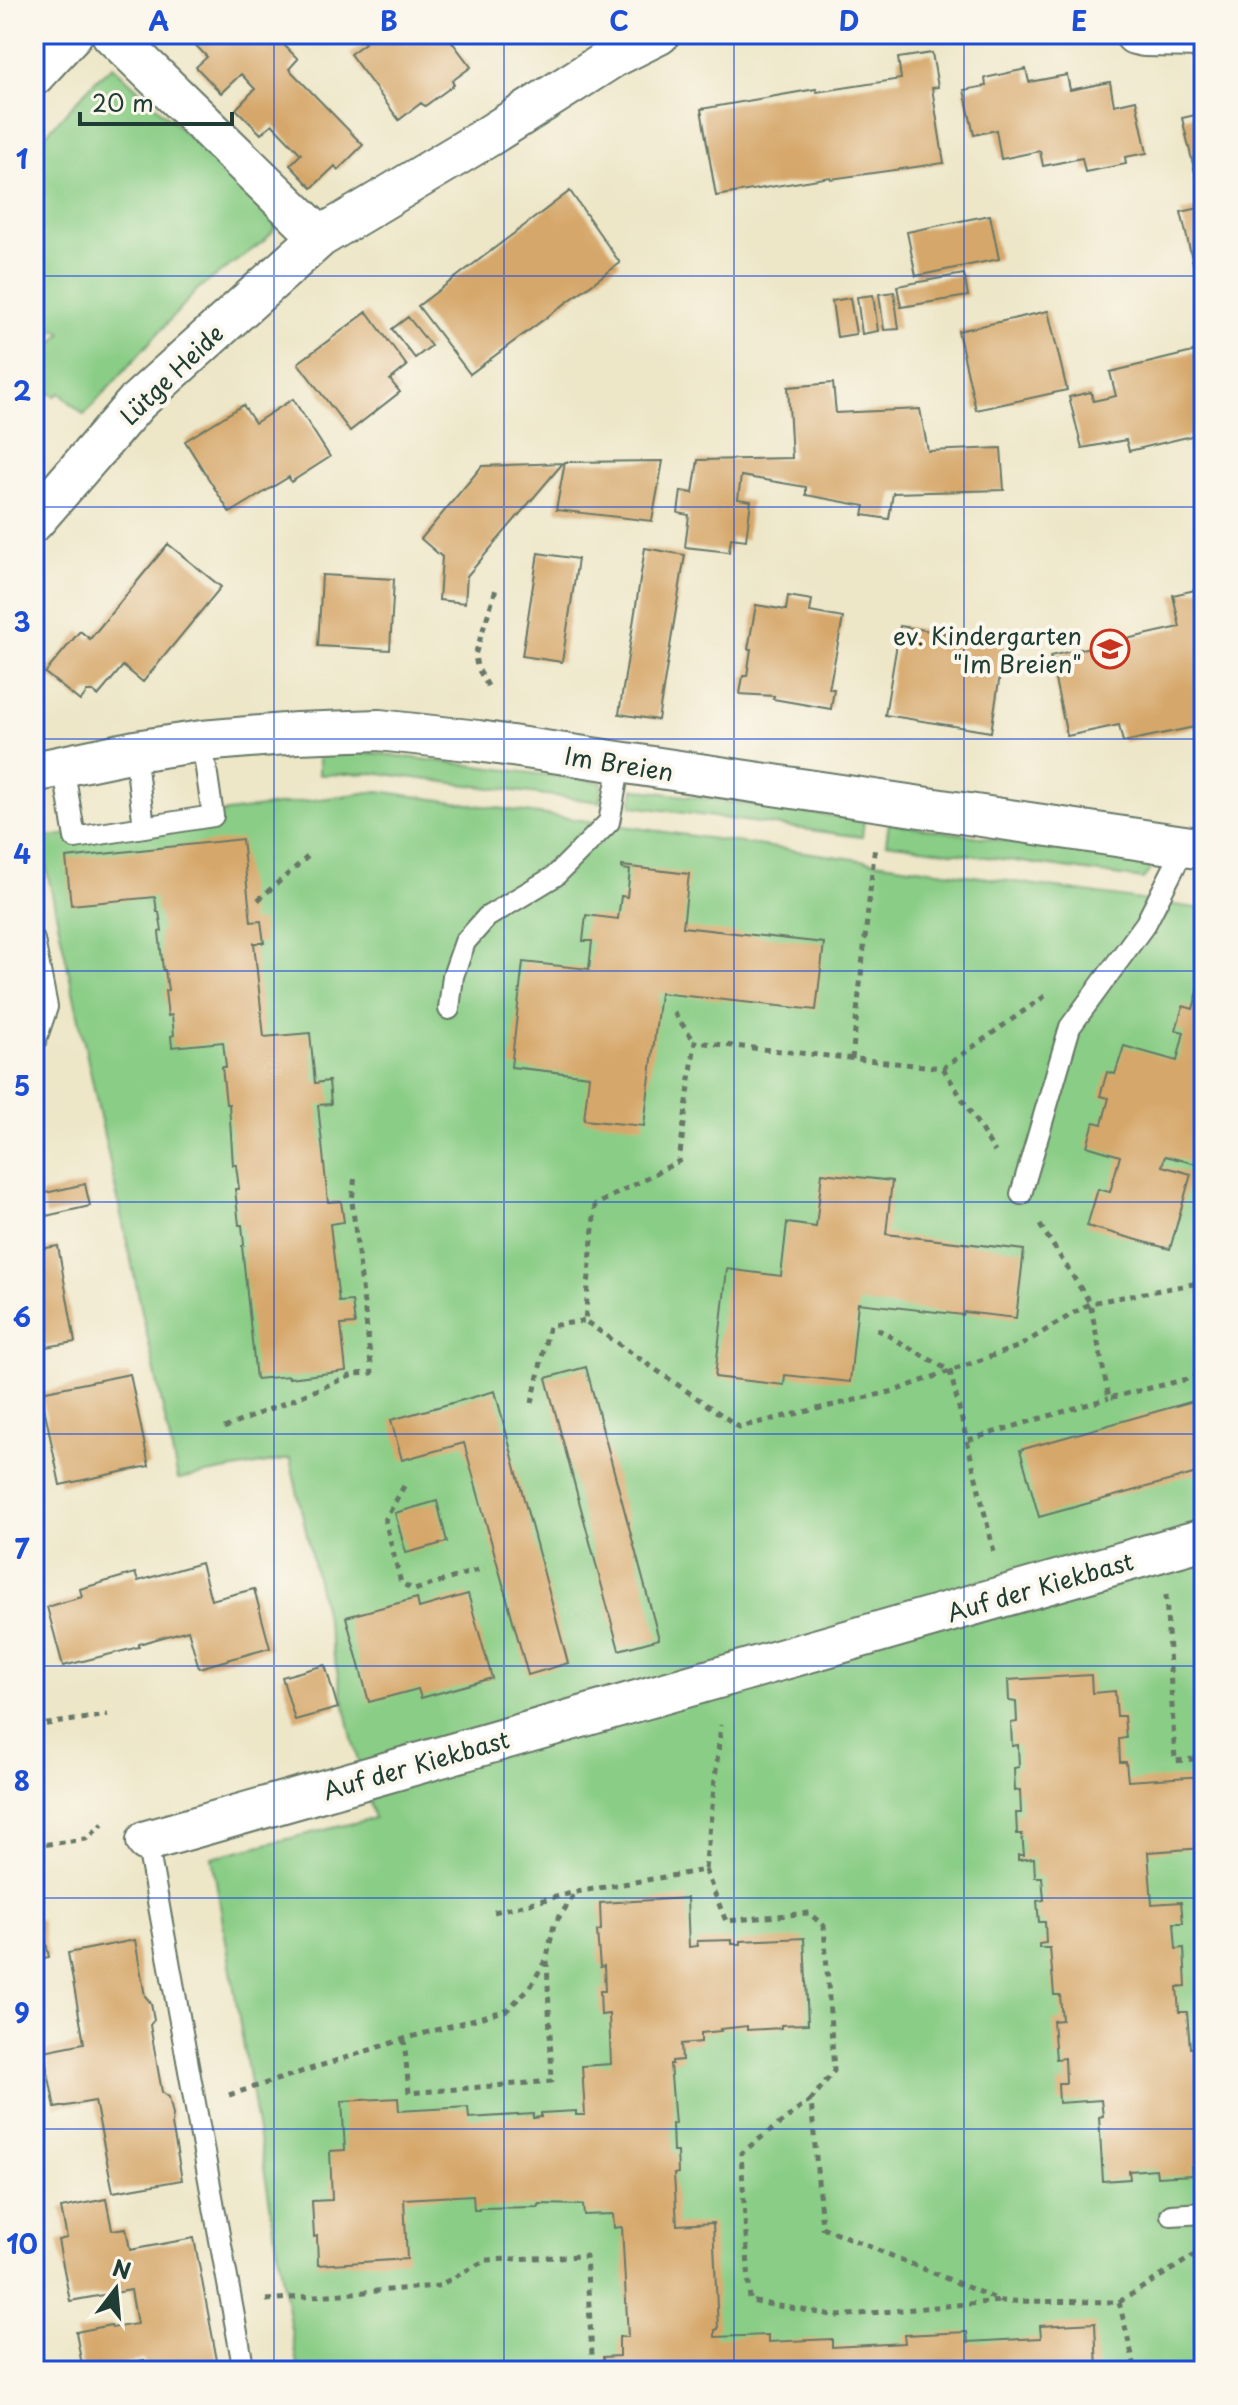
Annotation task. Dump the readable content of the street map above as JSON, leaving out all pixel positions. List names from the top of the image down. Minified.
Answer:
{"streets":{"street":["Lütge Heide","Im Breien","Auf der Kiekbast"]},"places":{"school or university":["ev. Kindergarten \"Im Breien\""]},"scale_bar":"20 m","north":"top","grid":{"columns":["A","B","C","D","E"],"rows":["1","2","3","4","5","6","7","8","9","10"]}}
